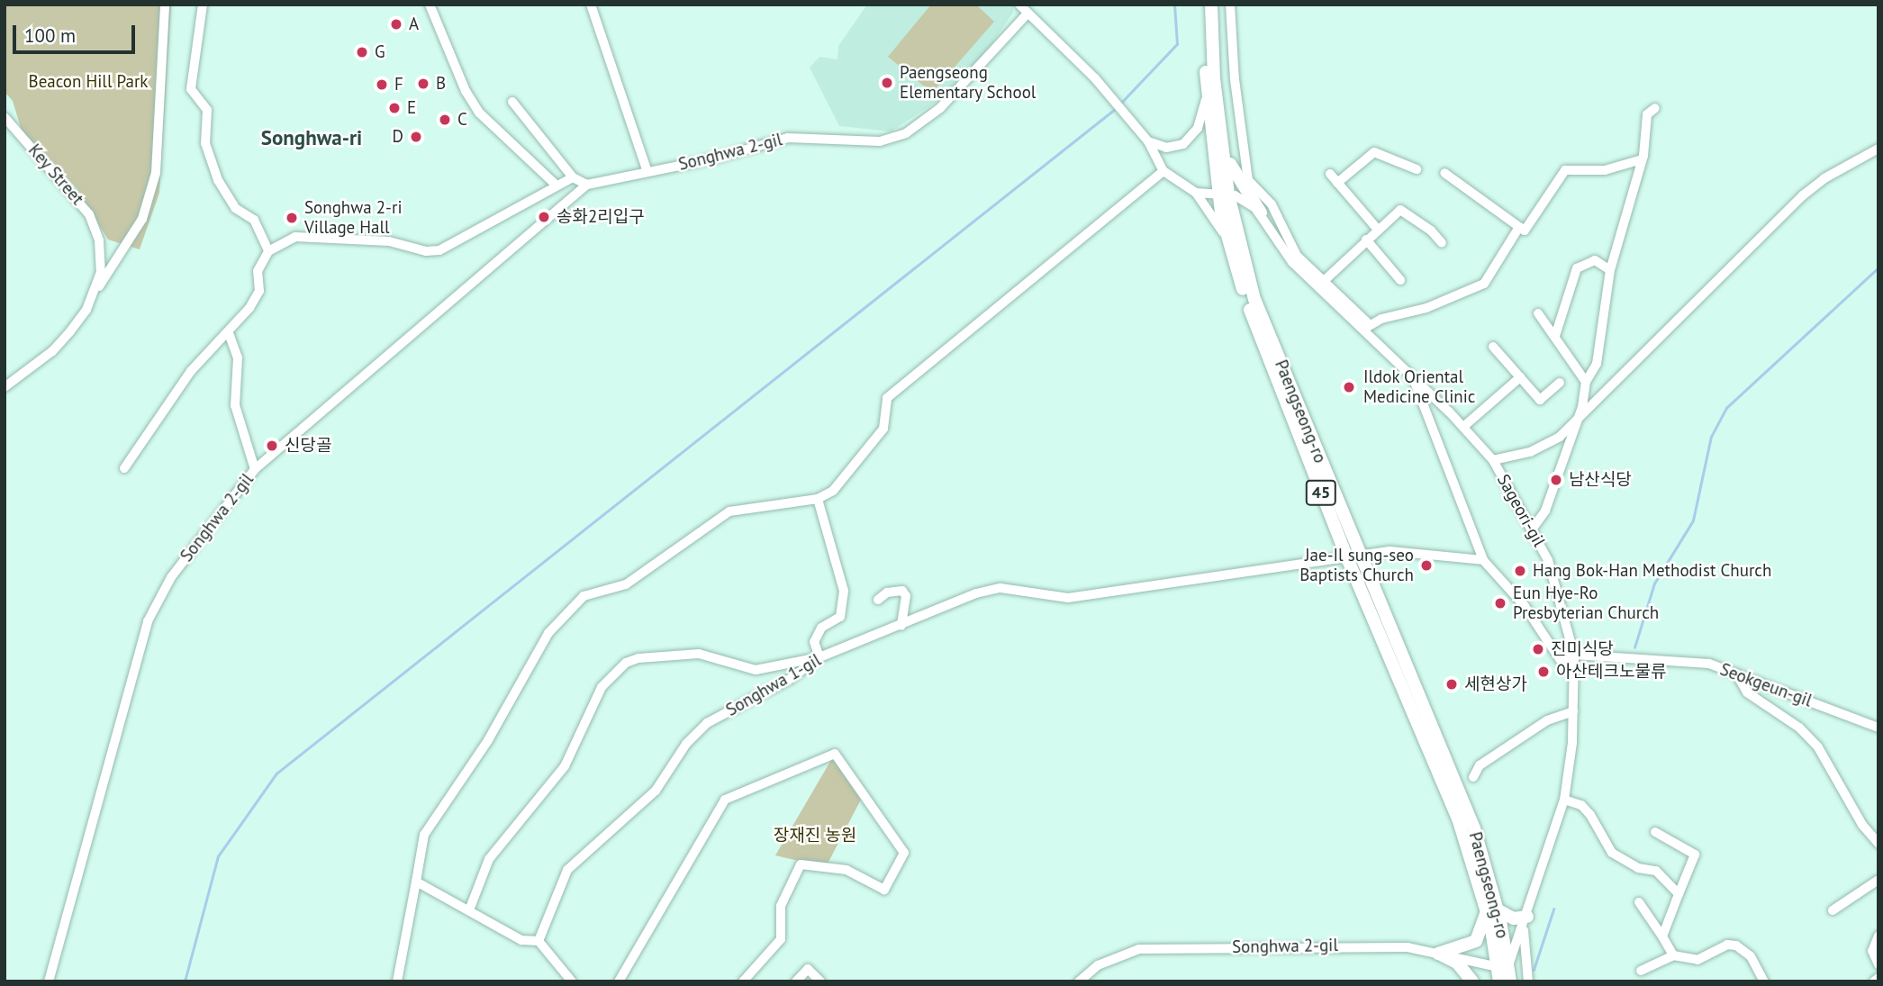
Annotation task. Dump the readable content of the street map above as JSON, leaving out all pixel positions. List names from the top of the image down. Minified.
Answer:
{"streets":{"main road":["Paengseong-ro","45"],"street":["Songhwa 2-gil","Key Street","Sageori-gil","Songhwa 1-gil","Seokgeun-gil"]},"crossings":[["Songhwa 2-gil","Paengseong-ro"],["Songhwa 2-gil","Sageori-gil"],["Paengseong-ro","Sageori-gil"],["Paengseong-ro","Songhwa 1-gil"],["Sageori-gil","Seokgeun-gil"],["Songhwa 1-gil","Seokgeun-gil"]],"districts":["Songhwa-ri"],"parks":["Beacon Hill Park","장재진 농원"],"places":["A","G","Paengseong Elementary School","B","F","E","C","D","송화2리입구","Songhwa 2-ri Village Hall","Ildok Oriental Medicine Clinic","신당골","남산식당","Jae-Il sung-seo Baptists Church","Hang Bok-Han Methodist Church","Eun Hye-Ro Presbyterian Church","진미식당","아산테크노물류","세현상가"],"scale_bar":"100 m"}
